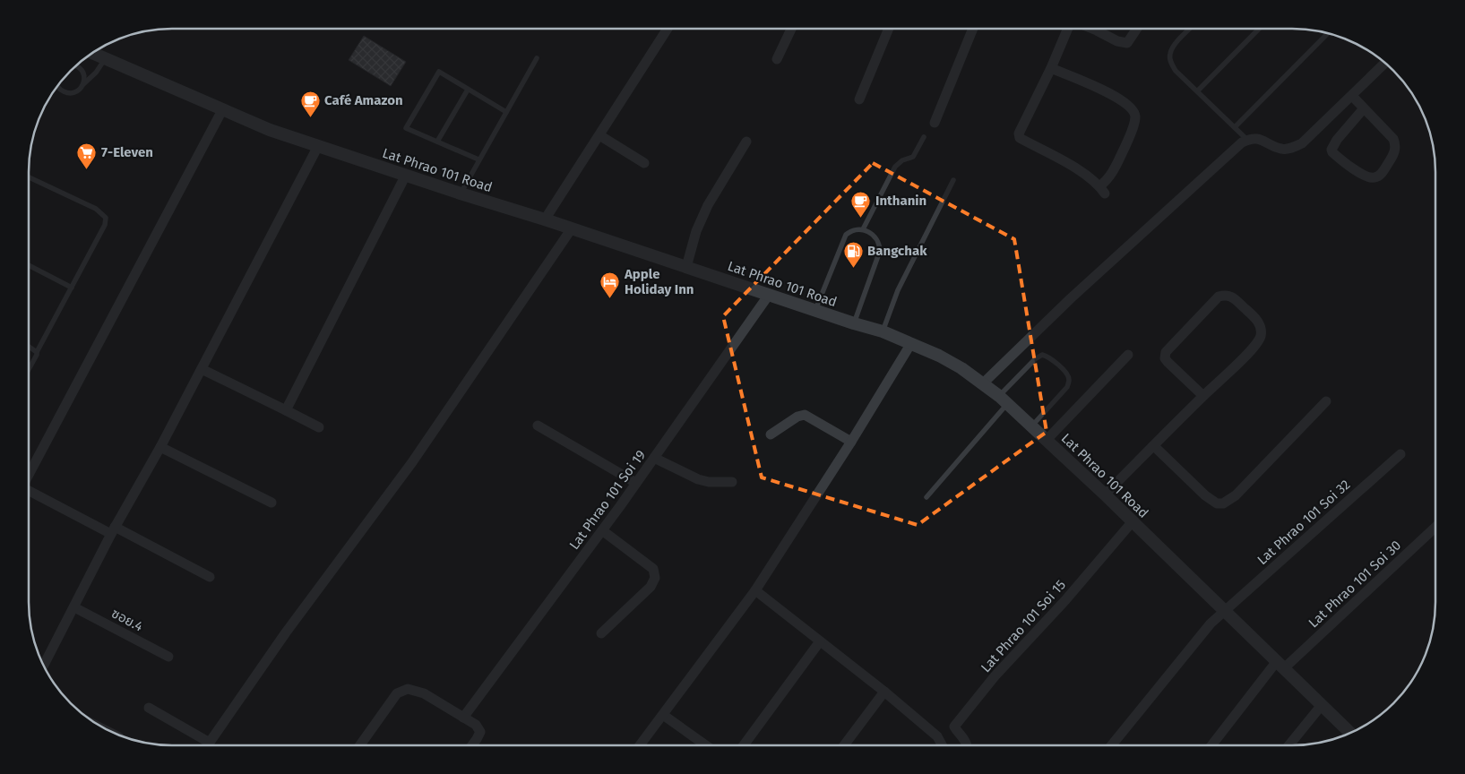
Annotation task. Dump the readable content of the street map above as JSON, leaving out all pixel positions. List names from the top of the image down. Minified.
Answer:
{"streets":{"street":["Lat Phrao 101 Road","Lat Phrao 101 Soi 19","Lat Phrao 101 Soi 32","Lat Phrao 101 Soi 30","ซอย.4","Lat Phrao 101 Soi 15"]},"crossings":[["Lat Phrao 101 Road","Lat Phrao 101 Soi 19"],["Lat Phrao 101 Road","Lat Phrao 101 Soi 32"],["Lat Phrao 101 Road","Lat Phrao 101 Soi 30"],["Lat Phrao 101 Road","Lat Phrao 101 Soi 15"]],"places":{"cafe":["Café Amazon","Inthanin"],"supermarket":["7-Eleven"],"fuel station":["Bangchak"],"hotel":["Apple Holiday Inn"]}}
